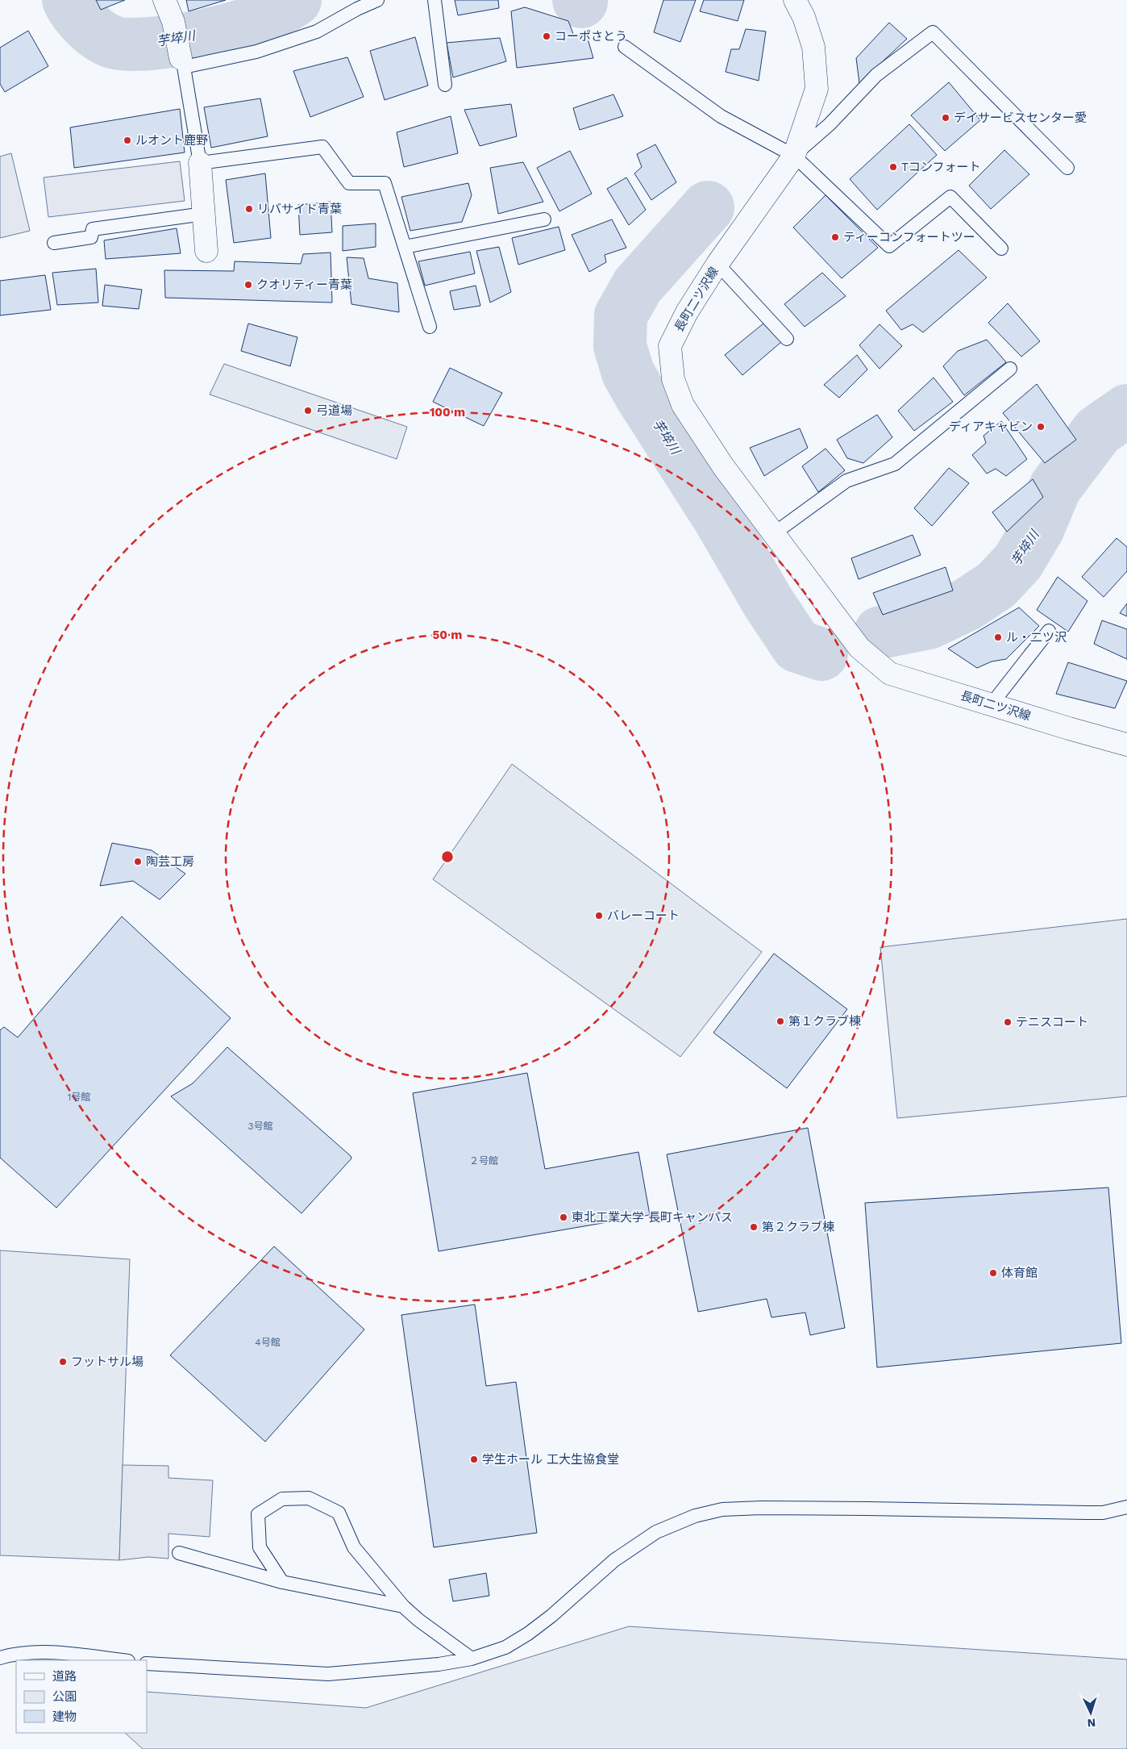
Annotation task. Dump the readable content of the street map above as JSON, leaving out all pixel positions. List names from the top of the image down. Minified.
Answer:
{"streets":{"street":["長町二ツ沢線"]},"water":["芋埣川"],"places":["コーポさとう","デイサービスセンター愛","ルオント鹿野","Tコンフォート","リバサイド青葉","ティーコンフォートツー","クオリティー青葉","弓道場","ディアキャビン","ル・二ツ沢","陶芸工房","バレーコート","第１クラブ棟","テニスコート","東北工業大学 長町キャンパス","第２クラブ棟","体育館","フットサル場","学生ホール 工大生協食堂"],"house_numbers":["1号館","3号館","２号館","4号館"],"legend":["道路","公園","建物"],"north":"bottom","rings":["100 m","50 m"]}
